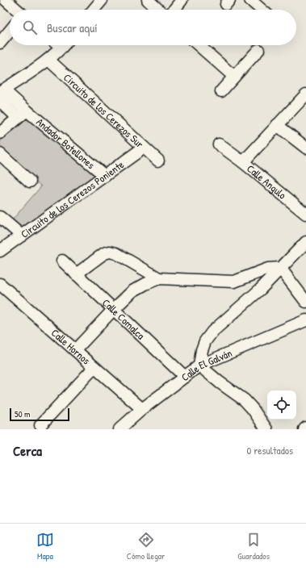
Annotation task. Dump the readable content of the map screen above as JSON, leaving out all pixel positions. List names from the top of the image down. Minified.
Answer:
{"streets":{"street":["Circuito de los Cerezos Sur","Andador Botellones","Calle Angulo","Circuito de los Cerezos Poniente","Calle Comalca","Calle Hornos","Calle El Galván"]},"crossings":[["Circuito de los Cerezos Sur","Circuito de los Cerezos Poniente"],["Andador Botellones","Circuito de los Cerezos Poniente"],["Calle Comalca","Calle El Galván"],["Calle Hornos","Calle El Galván"]],"scale_bar":"50 m","page":{"search":"Buscar aquí","scale":"50 m","heading":["Cerca","0 resultados"],"nav":["Mapa","Cómo llegar","Guardados"]}}
